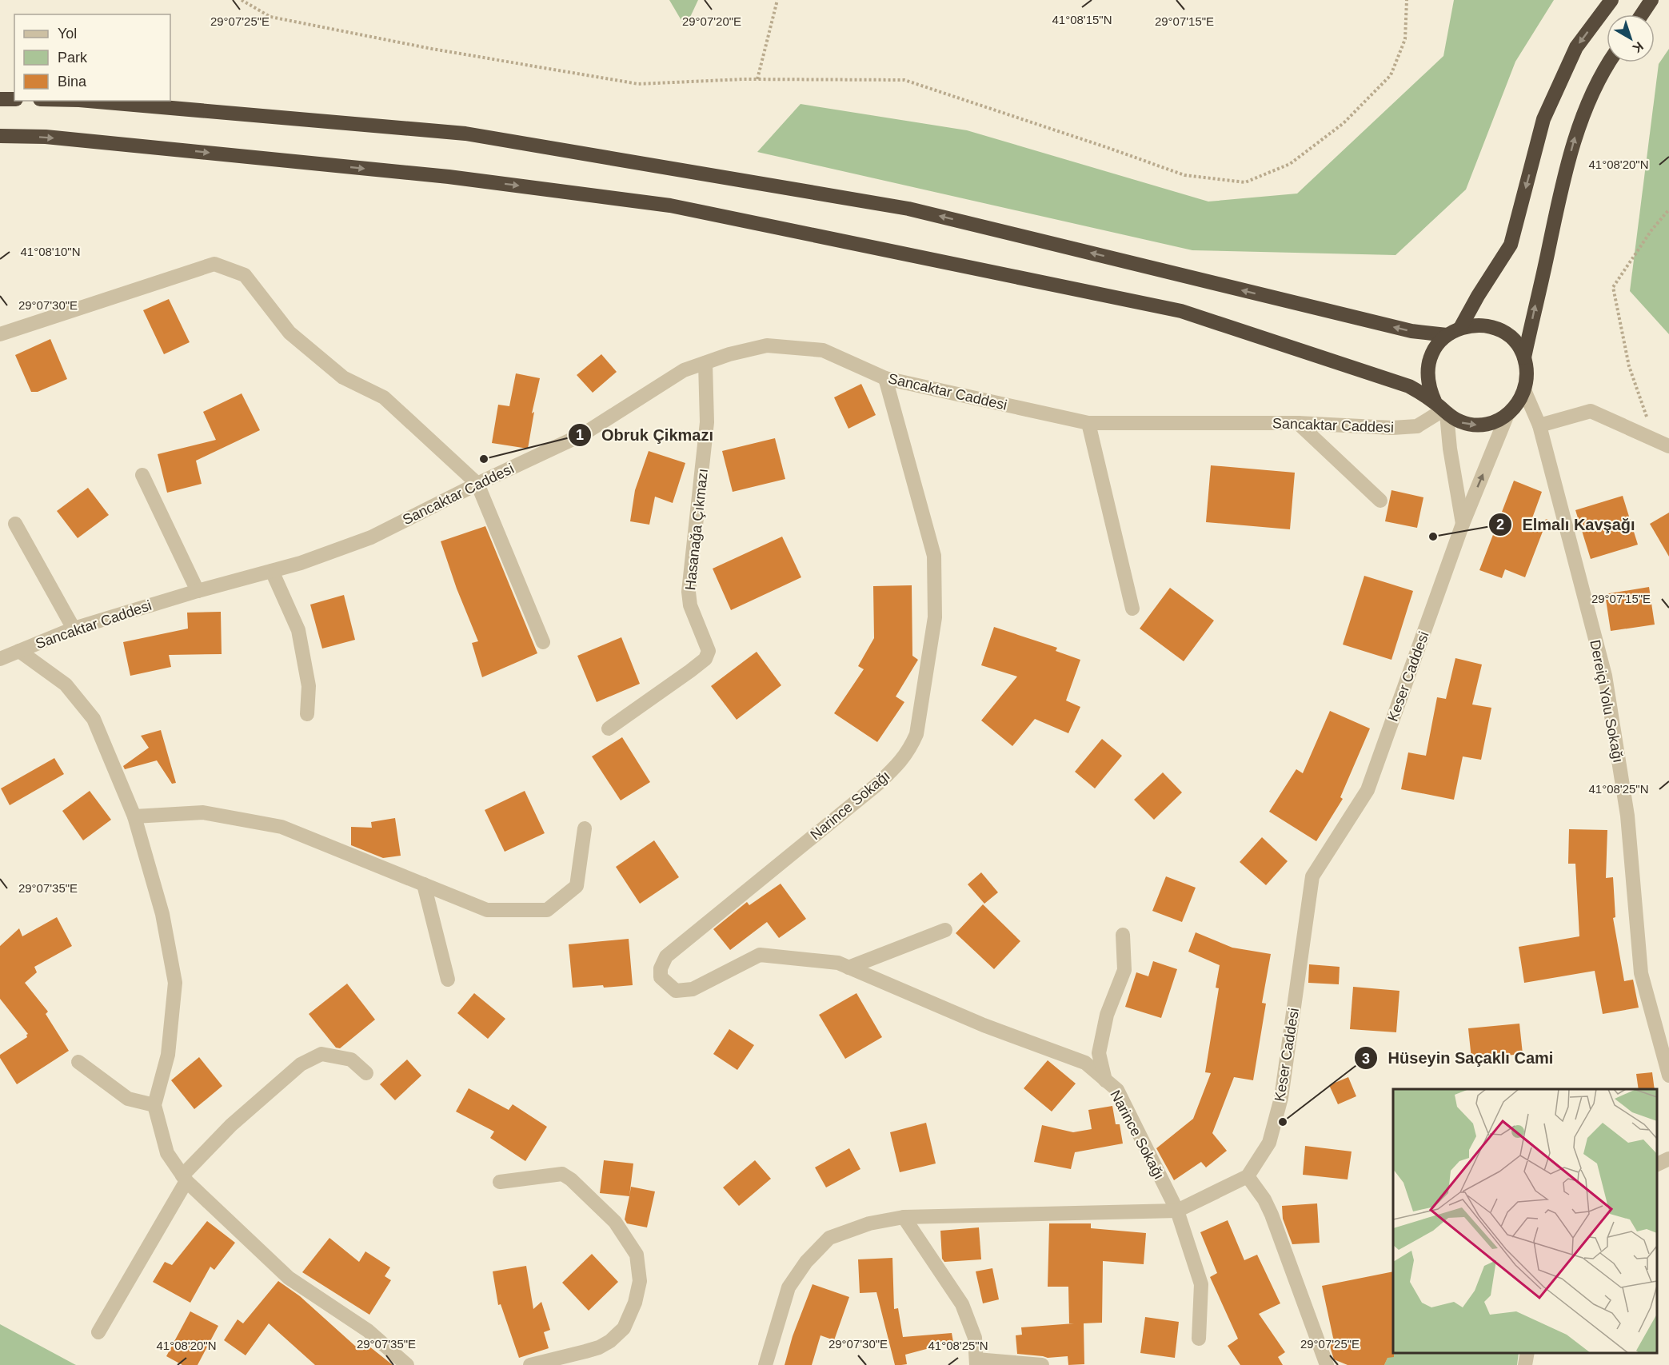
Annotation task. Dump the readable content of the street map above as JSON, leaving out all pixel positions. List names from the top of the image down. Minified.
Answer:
{"streets":{"street":["Sancaktar Caddesi","Hasanağa Çıkmazı","Keser Caddesi","Dereiçi Yolu Sokağı","Narince Sokağı"]},"crossings":[["Sancaktar Caddesi","Hasanağa Çıkmazı"],["Sancaktar Caddesi","Keser Caddesi"],["Sancaktar Caddesi","Dereiçi Yolu Sokağı"],["Sancaktar Caddesi","Narince Sokağı"],["Keser Caddesi","Dereiçi Yolu Sokağı"]],"places":["Obruk Çikmazı","Elmalı Kavşağı","Hüseyin Saçaklı Cami"],"legend":["Yol","Park","Bina"],"north":"bottom right","coordinates":["41°08'15\"N","29°07'20\"E","29°07'15\"E","29°07'25\"E","41°08'20\"N","41°08'10\"N","29°07'30\"E","41°08'25\"N","29°07'35\"E"]}
